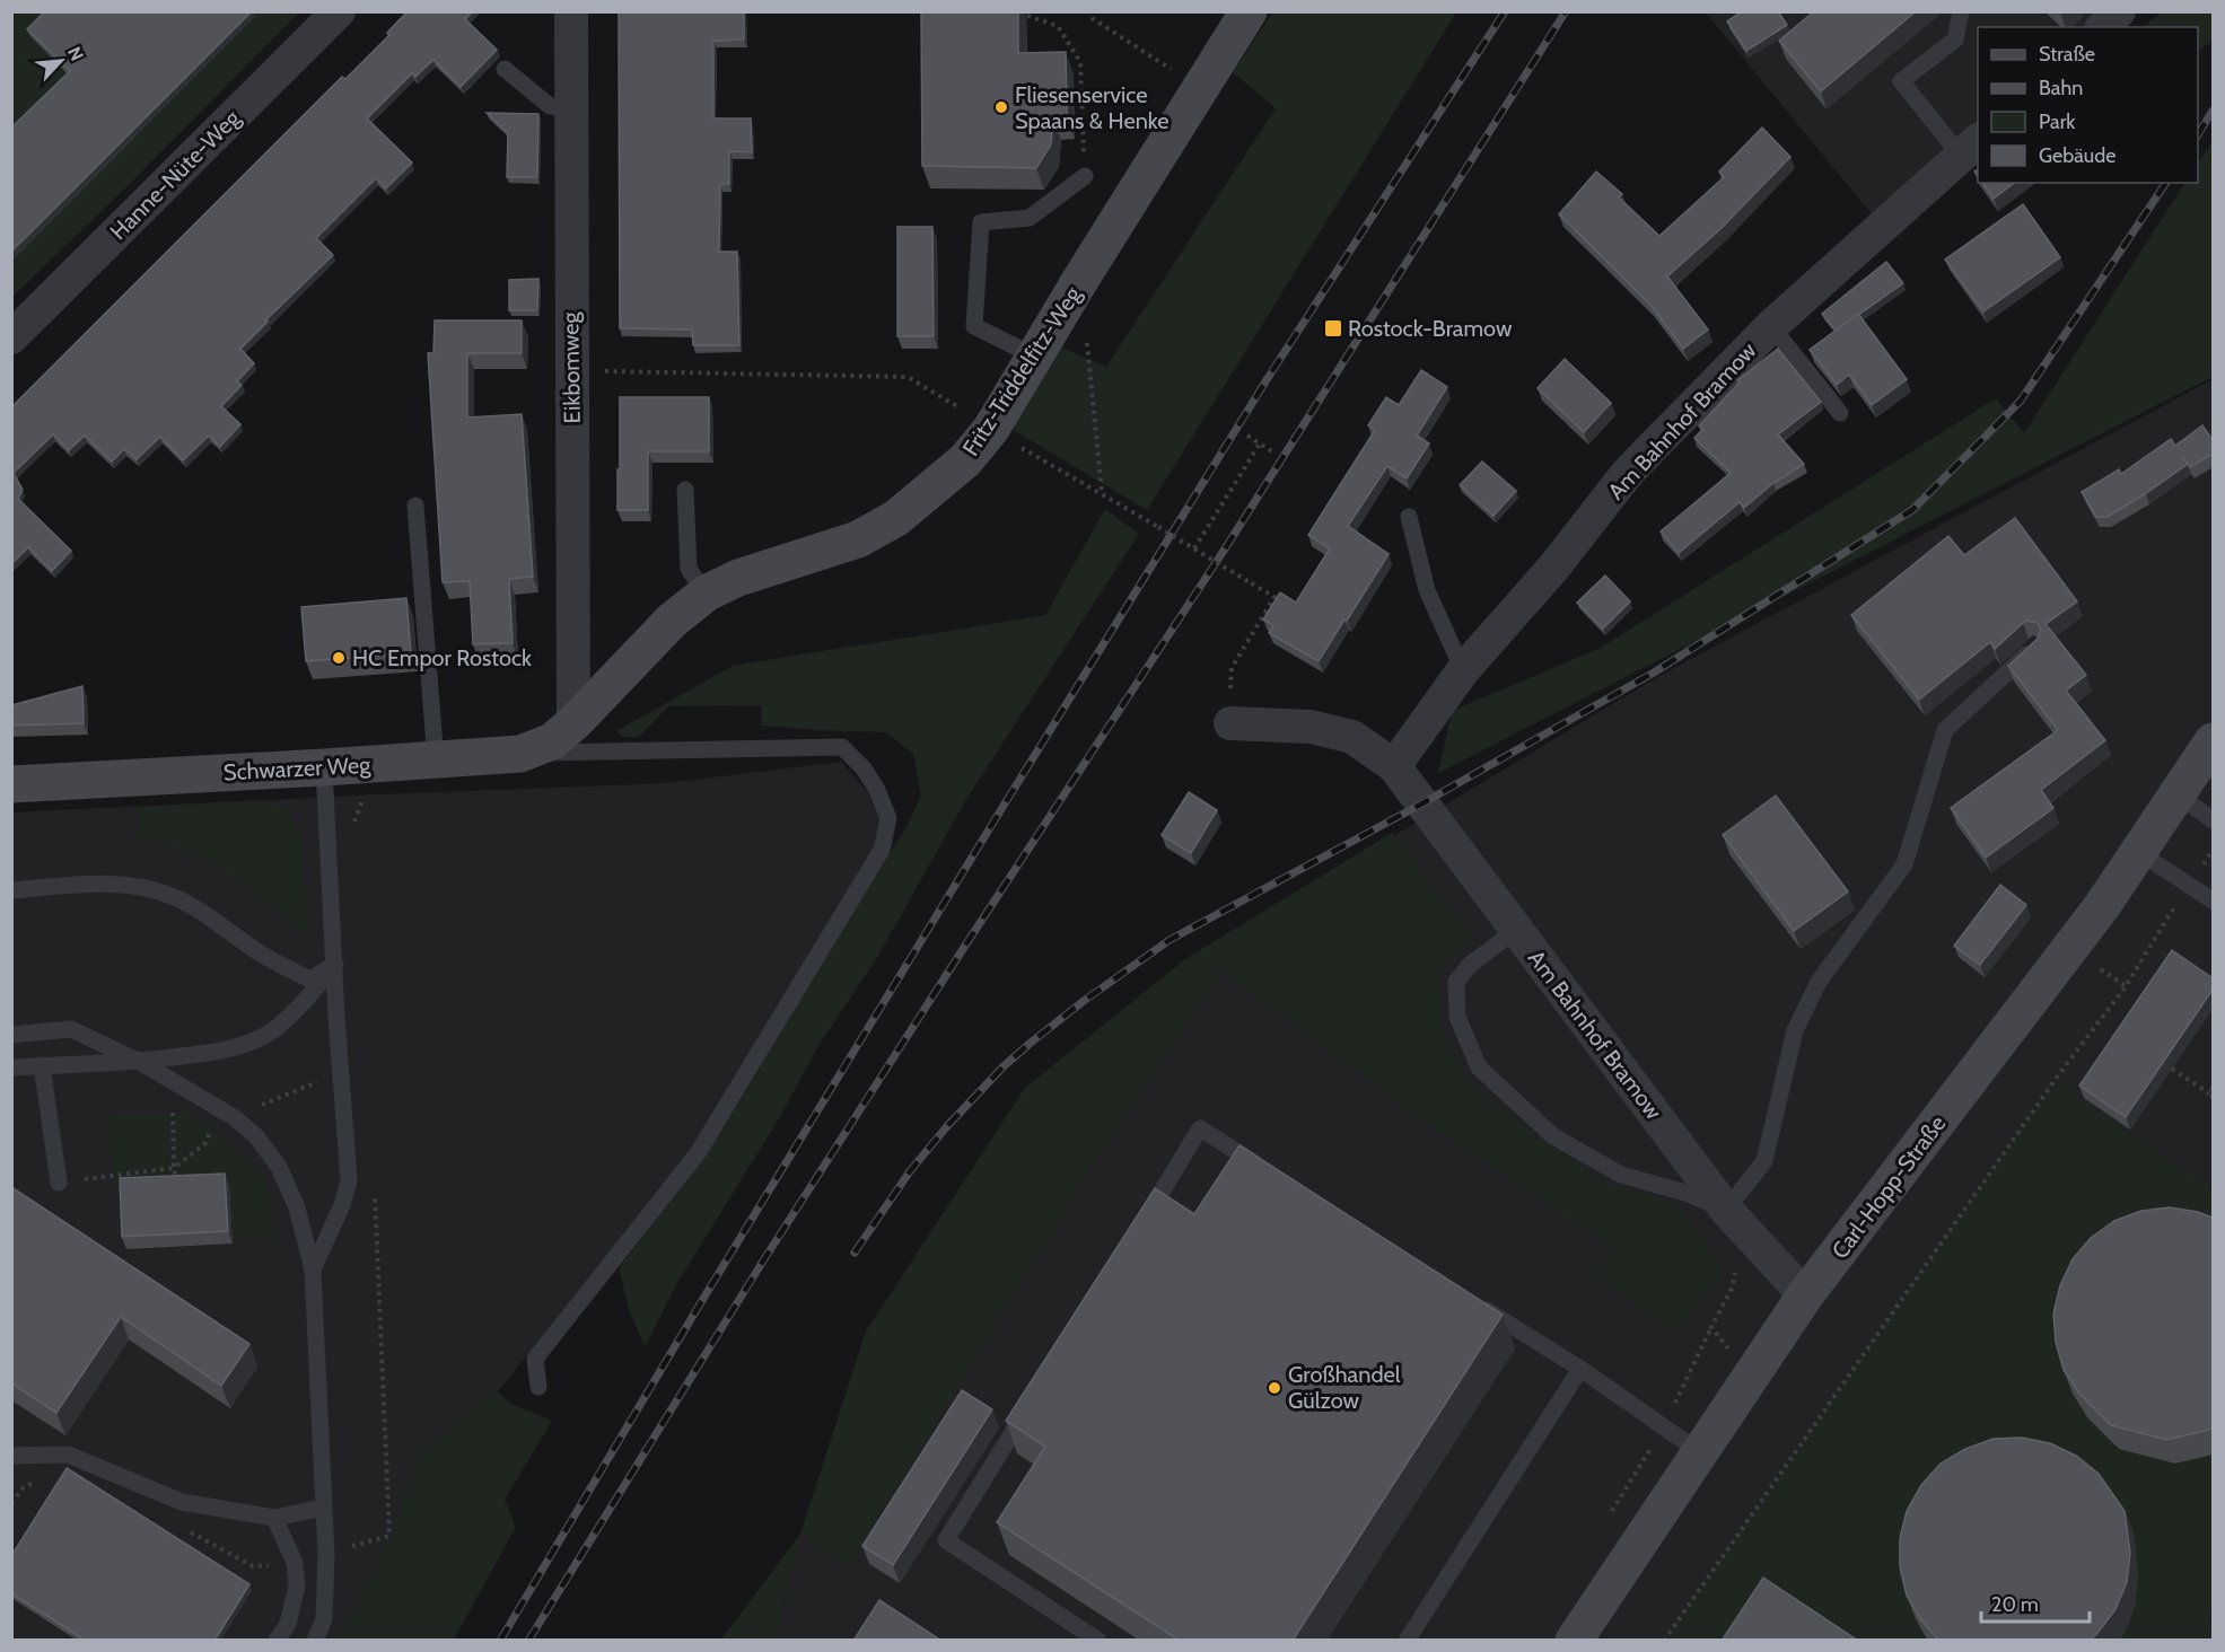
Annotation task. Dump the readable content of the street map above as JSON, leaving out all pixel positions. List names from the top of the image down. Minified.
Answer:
{"streets":{"street":["Hanne-Nüte-Weg","Eikbomweg","Fritz-Triddelfitz-Weg","Am Bahnhof Bramow","Schwarzer Weg","Carl-Hopp-Straße"]},"crossings":[["Eikbomweg","Fritz-Triddelfitz-Weg"],["Eikbomweg","Schwarzer Weg"],["Fritz-Triddelfitz-Weg","Schwarzer Weg"],["Am Bahnhof Bramow","Carl-Hopp-Straße"]],"places":{"other":["Fliesenservice Spaans & Henke","HC Empor Rostock","Großhandel Gülzow"],"transit":["Rostock-Bramow"]},"legend":["Straße","Bahn","Park","Gebäude"],"scale_bar":"20 m","north":"top right"}
